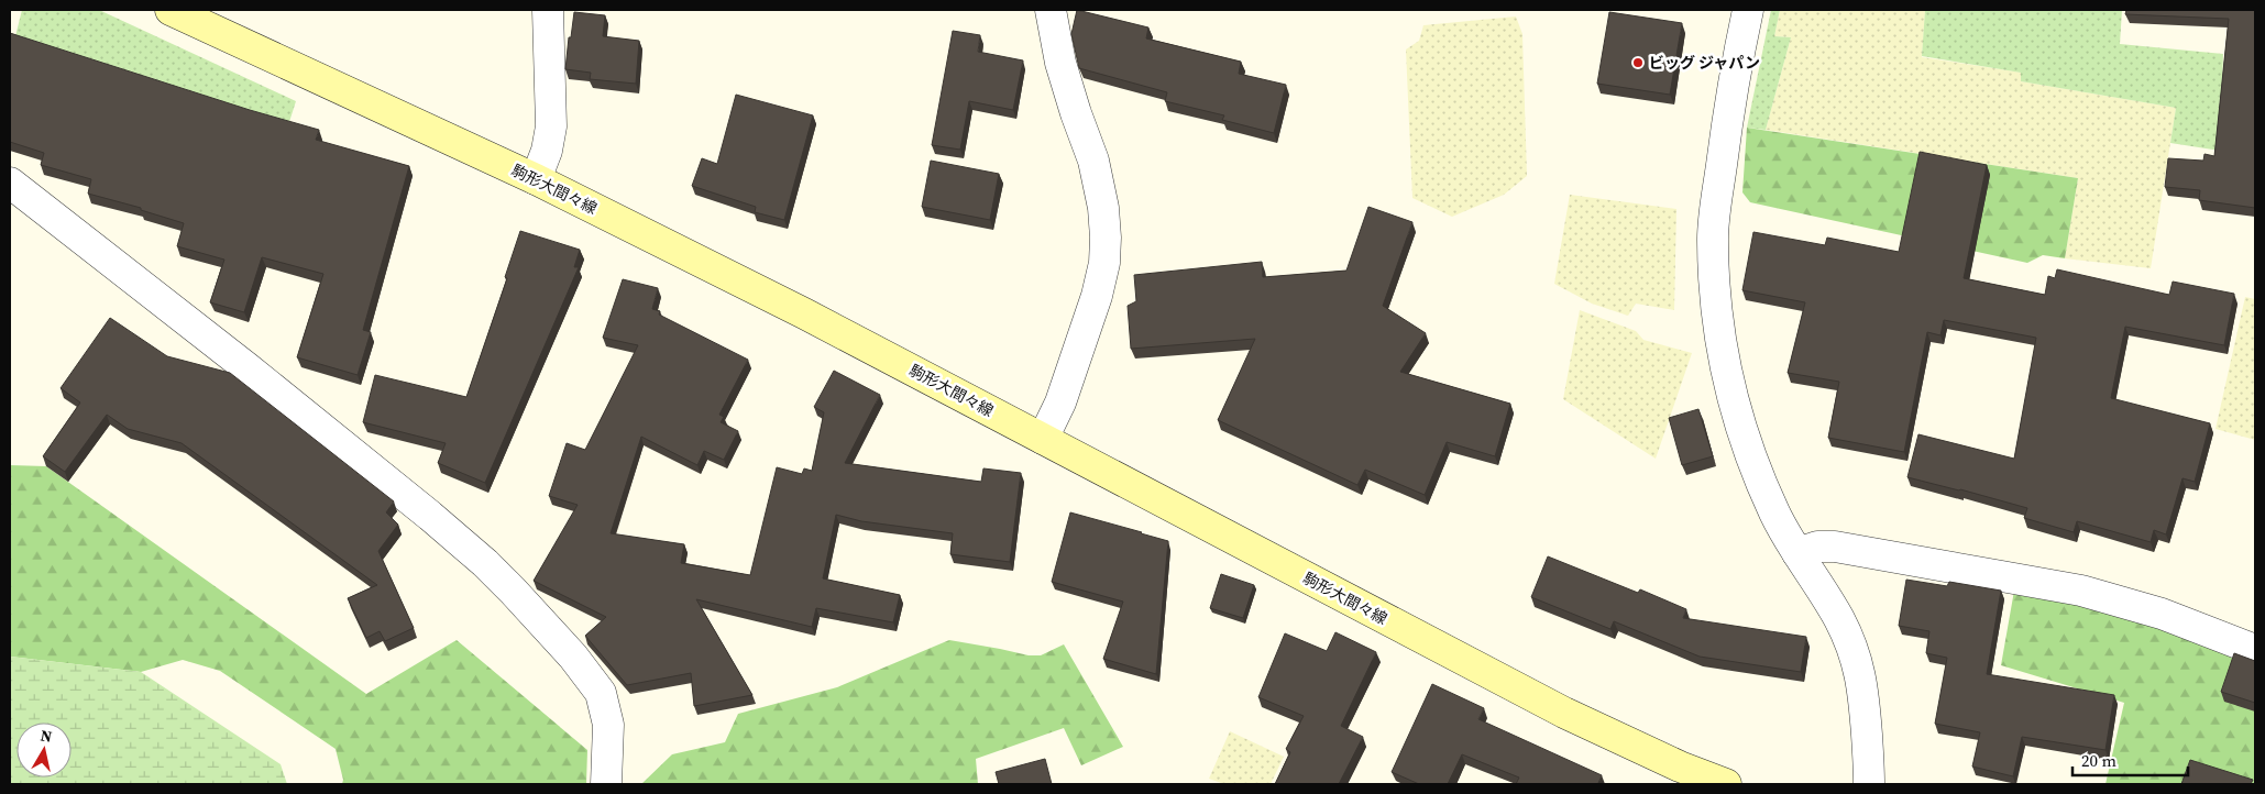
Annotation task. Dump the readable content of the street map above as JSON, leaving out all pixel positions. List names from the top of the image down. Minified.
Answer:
{"streets":{"main road":["駒形大間々線"]},"places":["ビッグ ジャパン"],"scale_bar":"20 m","north":"top"}
